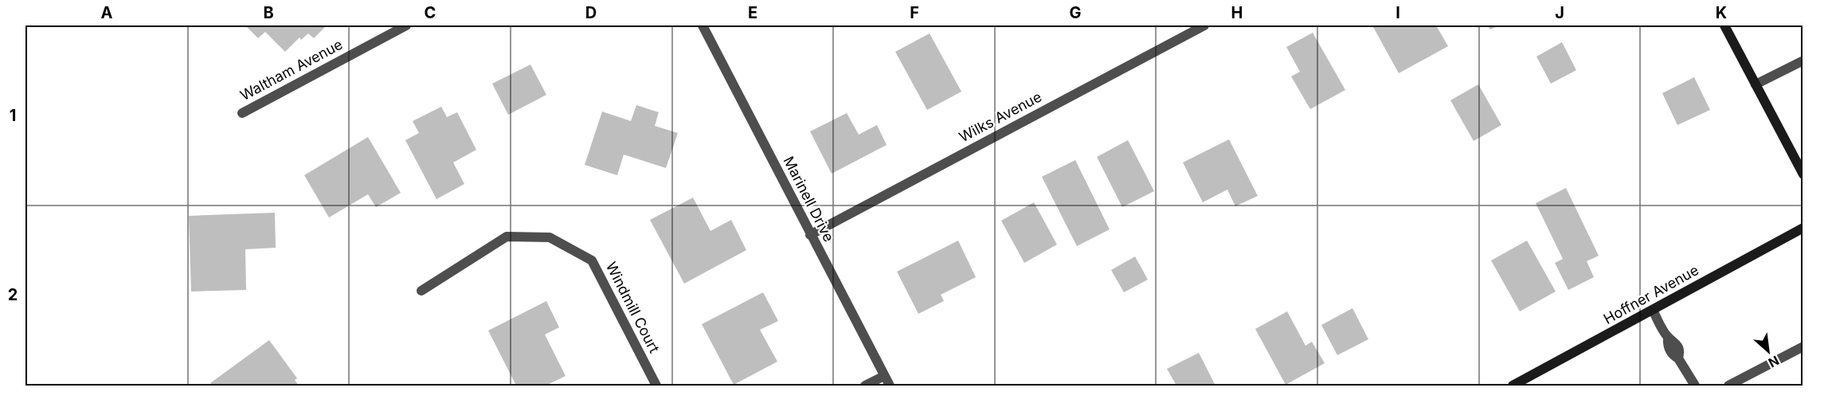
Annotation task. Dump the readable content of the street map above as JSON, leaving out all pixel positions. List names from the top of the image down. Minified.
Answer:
{"streets":{"main road":["Hoffner Avenue"],"street":["Waltham Avenue","Wilks Avenue","Marinell Drive","Windmill Court"]},"crossings":[["Wilks Avenue","Marinell Drive"]],"north":"bottom right","grid":{"columns":["A","B","C","D","E","F","G","H","I","J","K"],"rows":["1","2"]}}
